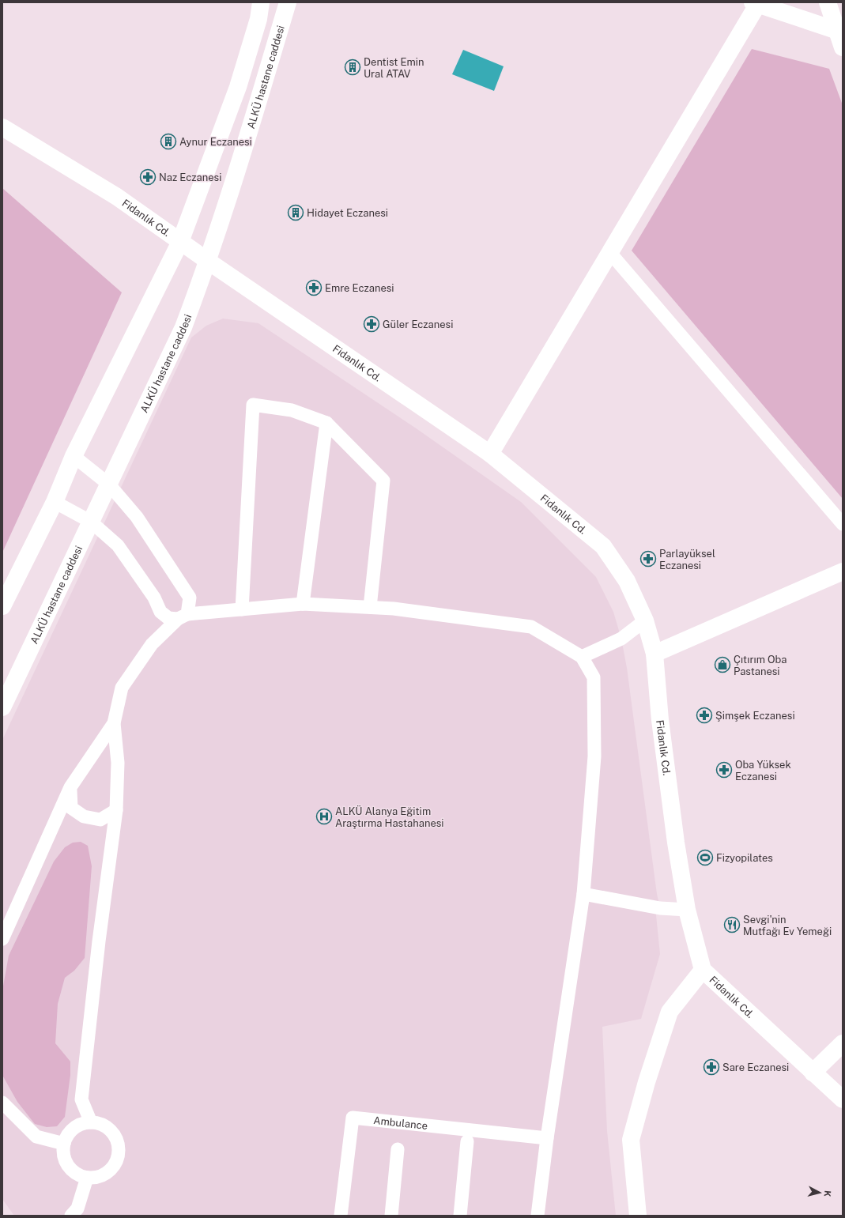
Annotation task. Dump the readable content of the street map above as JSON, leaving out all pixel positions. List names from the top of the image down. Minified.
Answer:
{"streets":{"street":["ALKÜ hastane caddesi","Fidanlık Cd."],"lane":["Ambulance"]},"crossings":[["ALKÜ hastane caddesi","Fidanlık Cd."]],"places":{"building":["Dentist Emin Ural ATAV","Aynur Eczanesi","Hidayet Eczanesi"],"pharmacy":["Naz Eczanesi","Emre Eczanesi","Güler Eczanesi","Parlayüksel Eczanesi","Şimşek Eczanesi","Oba Yüksek Eczanesi","Sare Eczanesi"],"shop":["Çıtırım Oba Pastanesi"],"hospital":["ALKÜ Alanya Eğitim Araştırma Hastahanesi"],"sports":["Fizyopilates"],"restaurant":["Sevgi'nin Mutfağı Ev Yemeği"]},"north":"right"}
